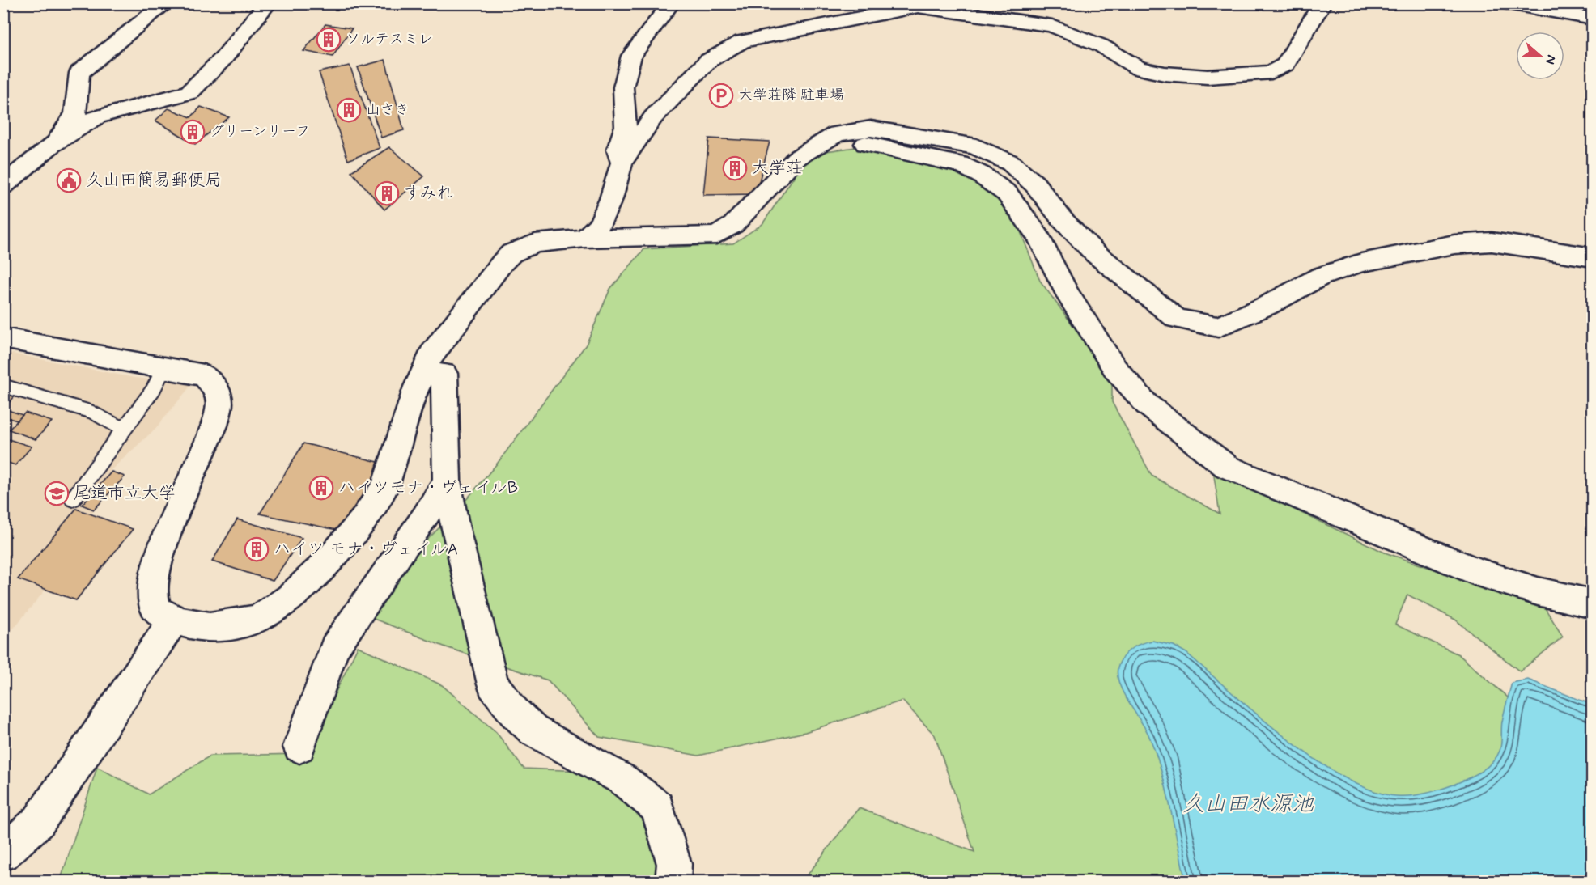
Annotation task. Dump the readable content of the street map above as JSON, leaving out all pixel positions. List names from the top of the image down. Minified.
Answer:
{"water":["久山田水源池"],"places":{"building":["ソルテスミレ","山さき","グリーンリーフ","大学荘","すみれ","ハイツモナ・ヴェイルB","ハイツ モナ・ヴェイルA"],"parking":["大学荘隣 駐車場"],"public building":["久山田簡易郵便局"],"school or university":["尾道市立大学"]},"north":"right"}
